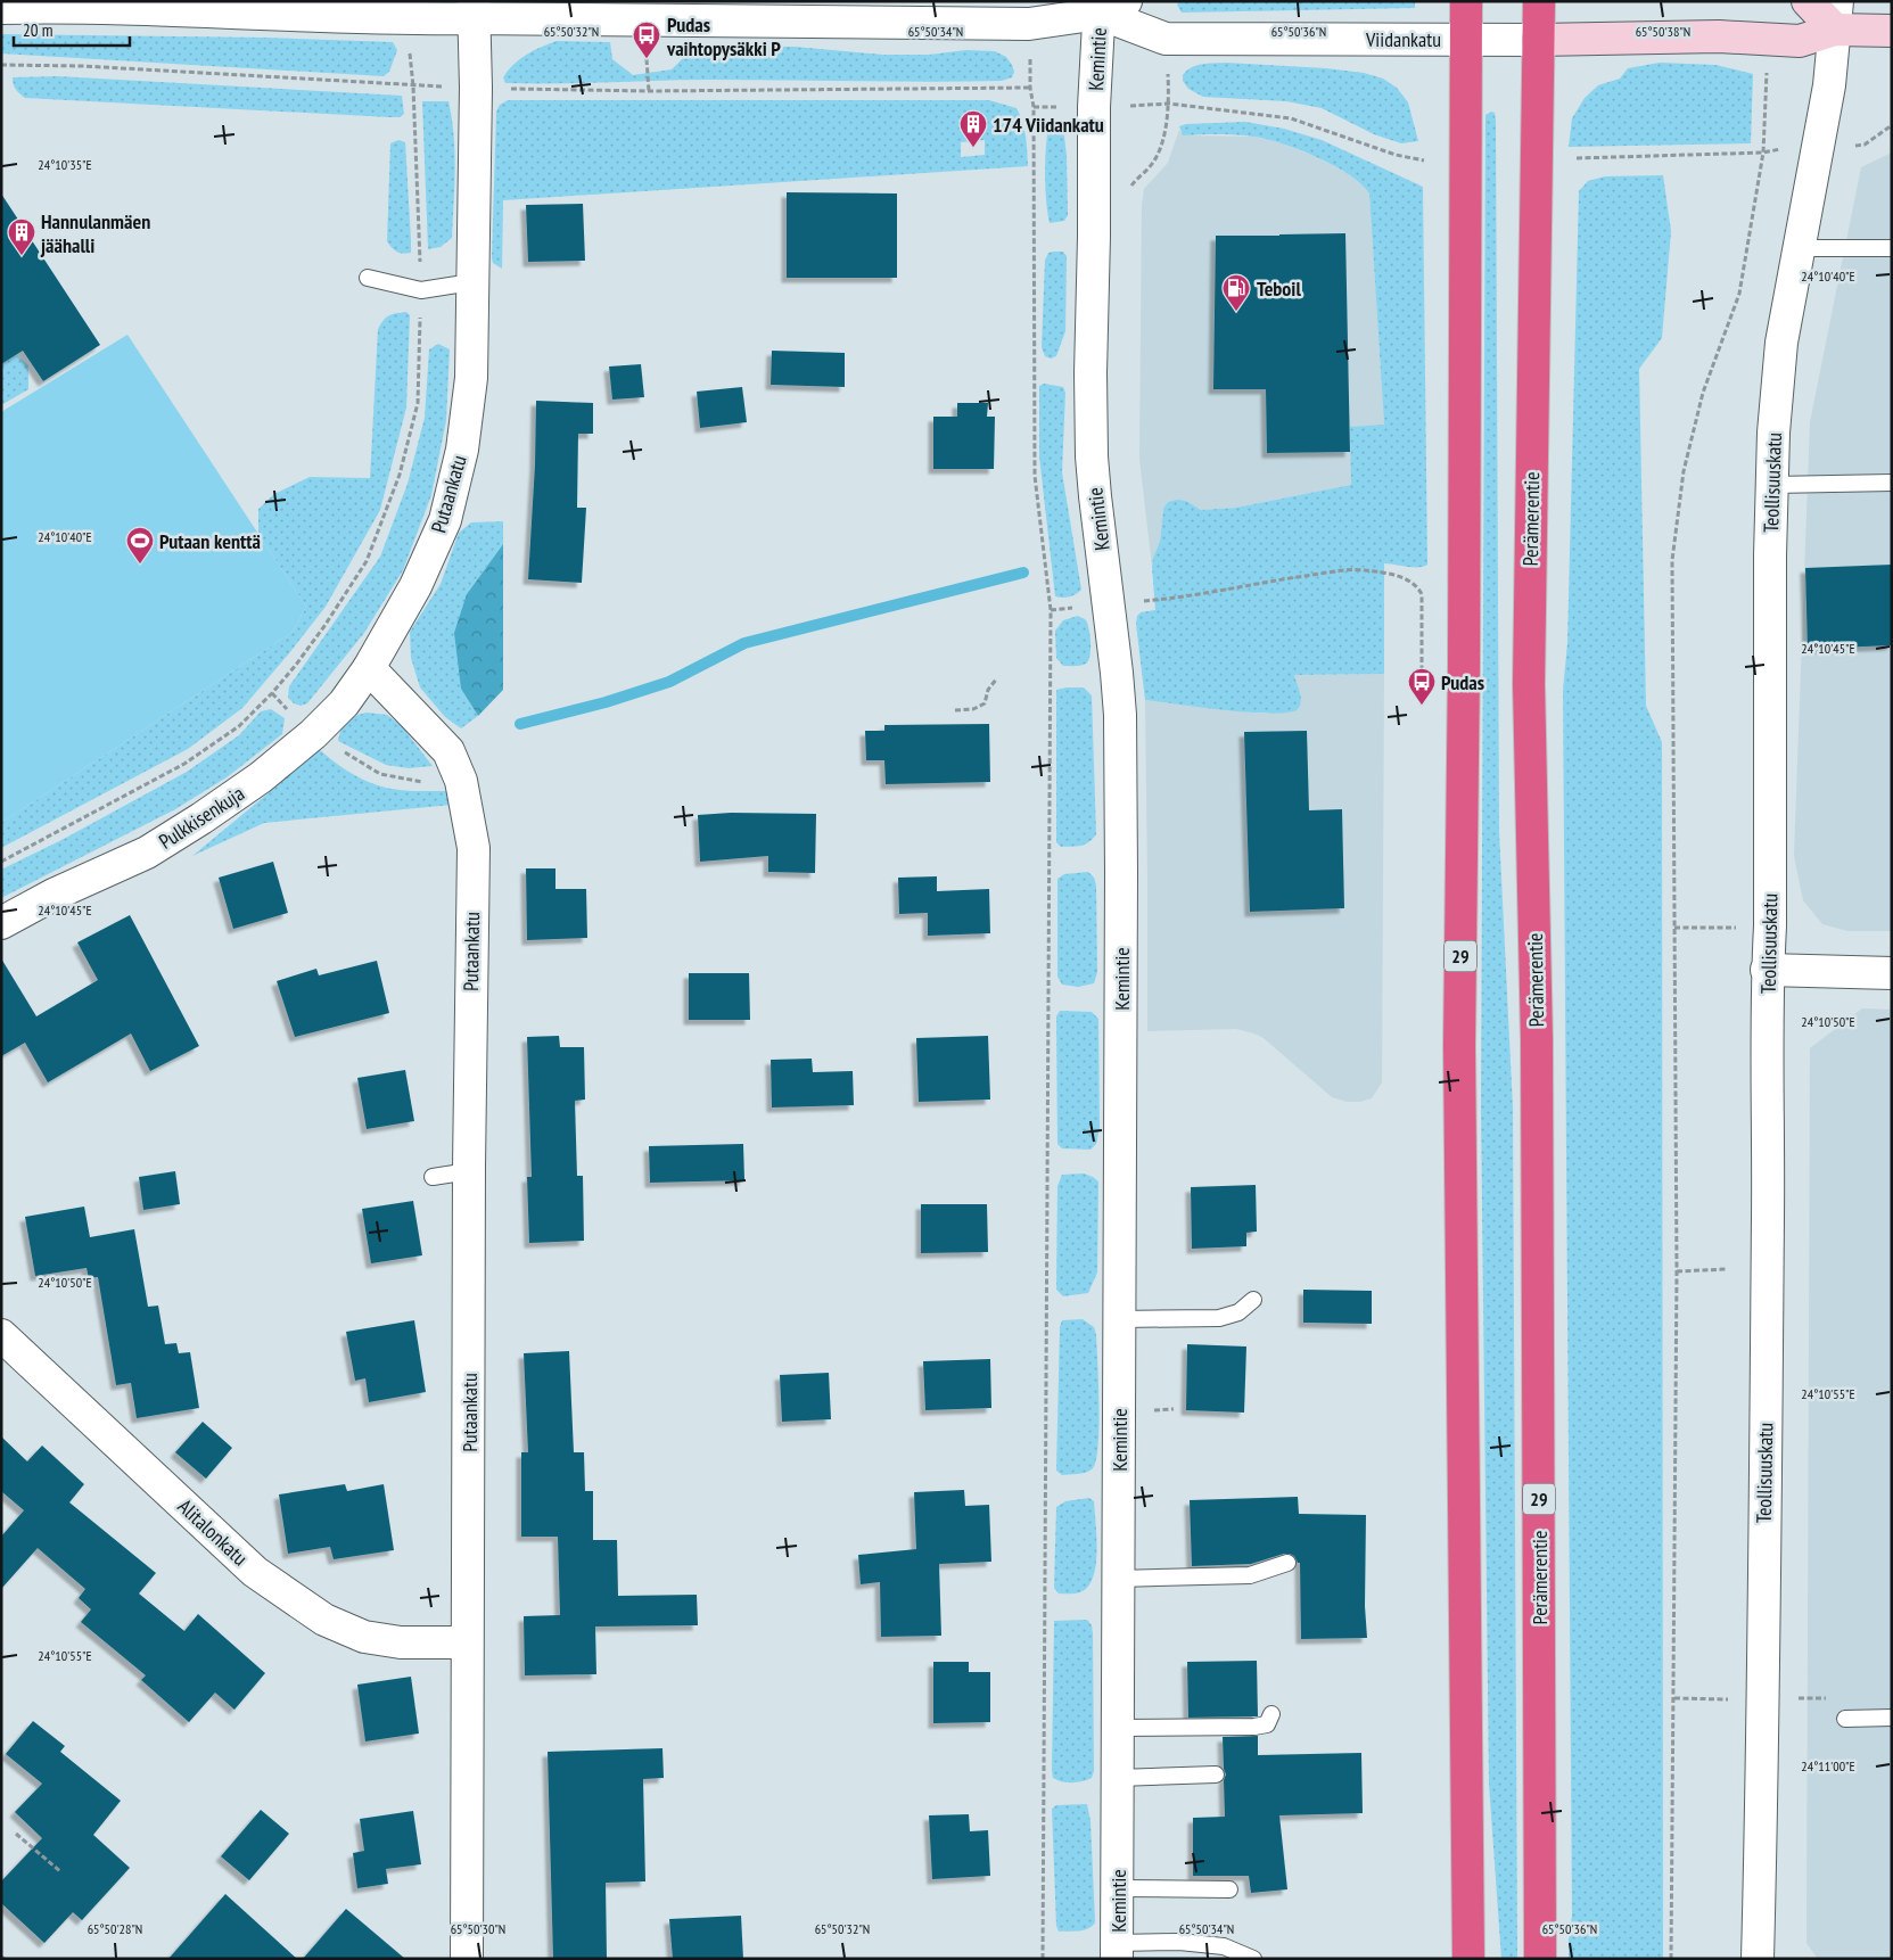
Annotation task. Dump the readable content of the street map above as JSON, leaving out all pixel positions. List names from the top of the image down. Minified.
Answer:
{"streets":{"highway":["Perämerentie","29"],"street":["Viidankatu","Kemintie","Teollisuuskatu","Putaankatu","Pulkkisenkuja","Alitalonkatu"]},"crossings":[["Viidankatu","Kemintie"],["Viidankatu","Putaankatu"],["Viidankatu","Perämerentie"],["Viidankatu","29"],["Putaankatu","Pulkkisenkuja"],["Putaankatu","Alitalonkatu"]],"places":{"bus stop":["Pudas vaihtopysäkki P","Pudas"],"building":["174 Viidankatu","Hannulanmäen jäähalli"],"fuel station":["Teboil"],"sports":["Putaan kenttä"]},"scale_bar":"20 m","coordinates":["65°50'32\"N","65°50'34\"N","65°50'36\"N","65°50'38\"N","24°10'35\"E","24°10'40\"E","24°10'45\"E","24°10'50\"E","24°10'55\"E","24°11'00\"E","65°50'28\"N","65°50'30\"N"]}
